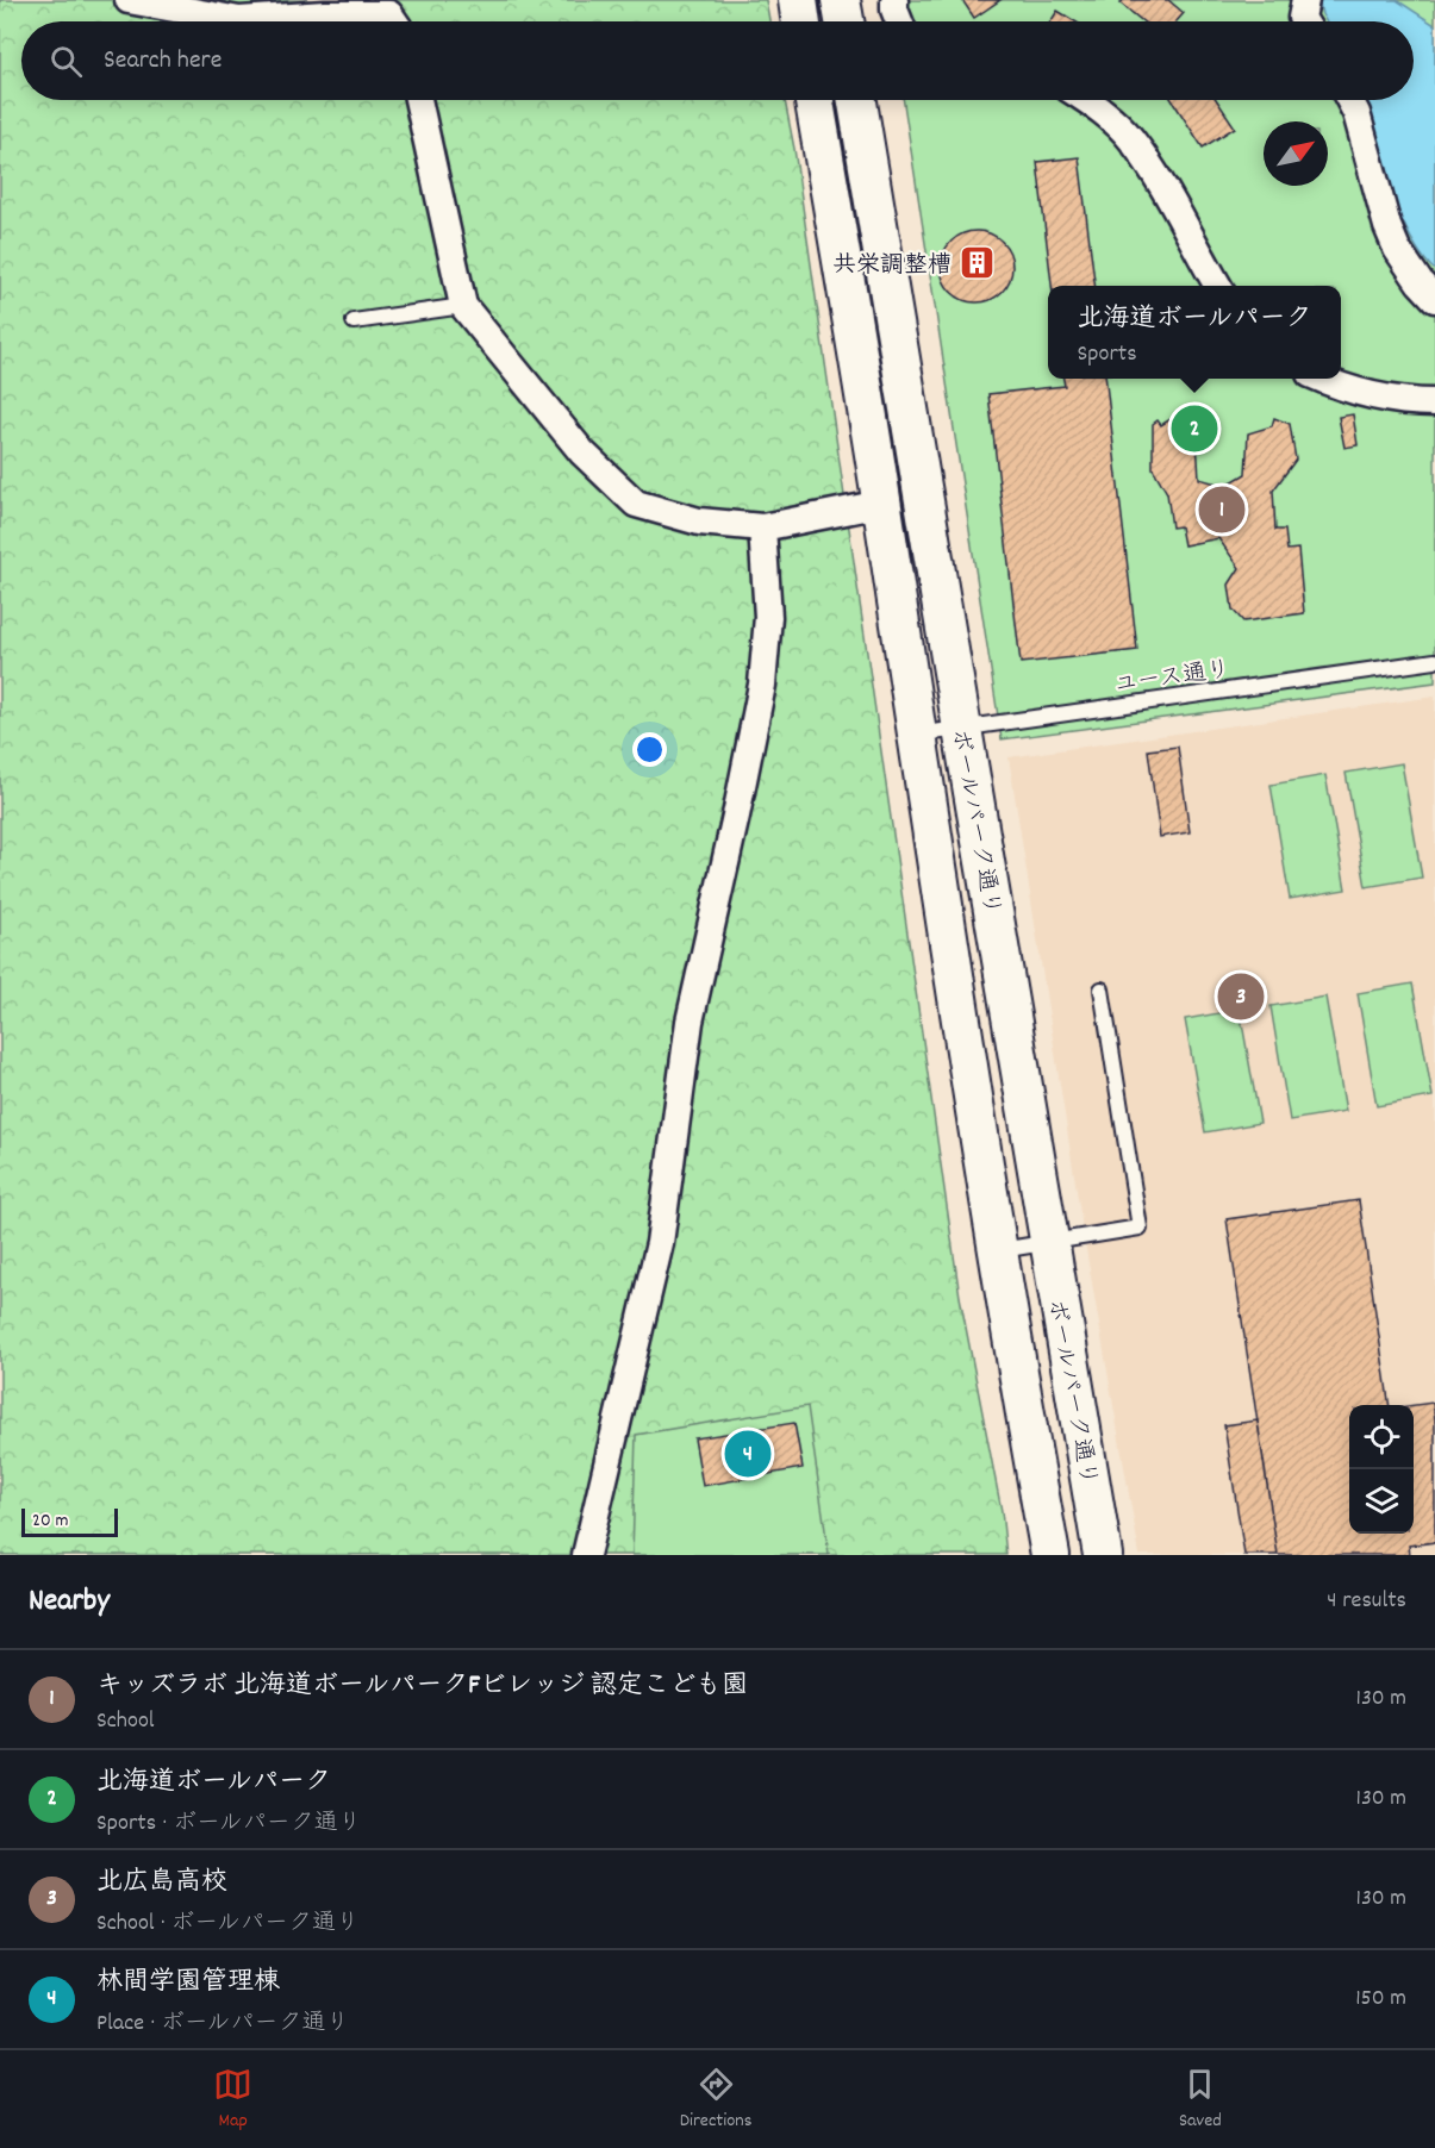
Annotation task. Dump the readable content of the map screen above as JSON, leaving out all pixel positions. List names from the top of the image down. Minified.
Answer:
{"streets":{"street":["ボールパーク通り"],"lane":["ユース通り"]},"crossings":[["ユース通り","ボールパーク通り"]],"places":{"building":["共栄調整槽"]},"scale_bar":"20 m","north":"top right","page":{"search":"Search here","popup":["北海道ボールパーク","Sports"],"pins":["2","1","3","4"],"scale":"20 m","heading":["Nearby","4 results"],"list":[{"mark":"1","name":"キッズラボ 北海道ボールパークFビレッジ 認定こども園","note":"School","value":"130 m"},{"mark":"2","name":"北海道ボールパーク","note":"Sports · ボールパーク通り","value":"130 m"},{"mark":"3","name":"北広島高校","note":"School · ボールパーク通り","value":"130 m"},{"mark":"4","name":"林間学園管理棟","note":"Place · ボールパーク通り","value":"150 m"}],"nav":["Map","Directions","Saved"]}}
